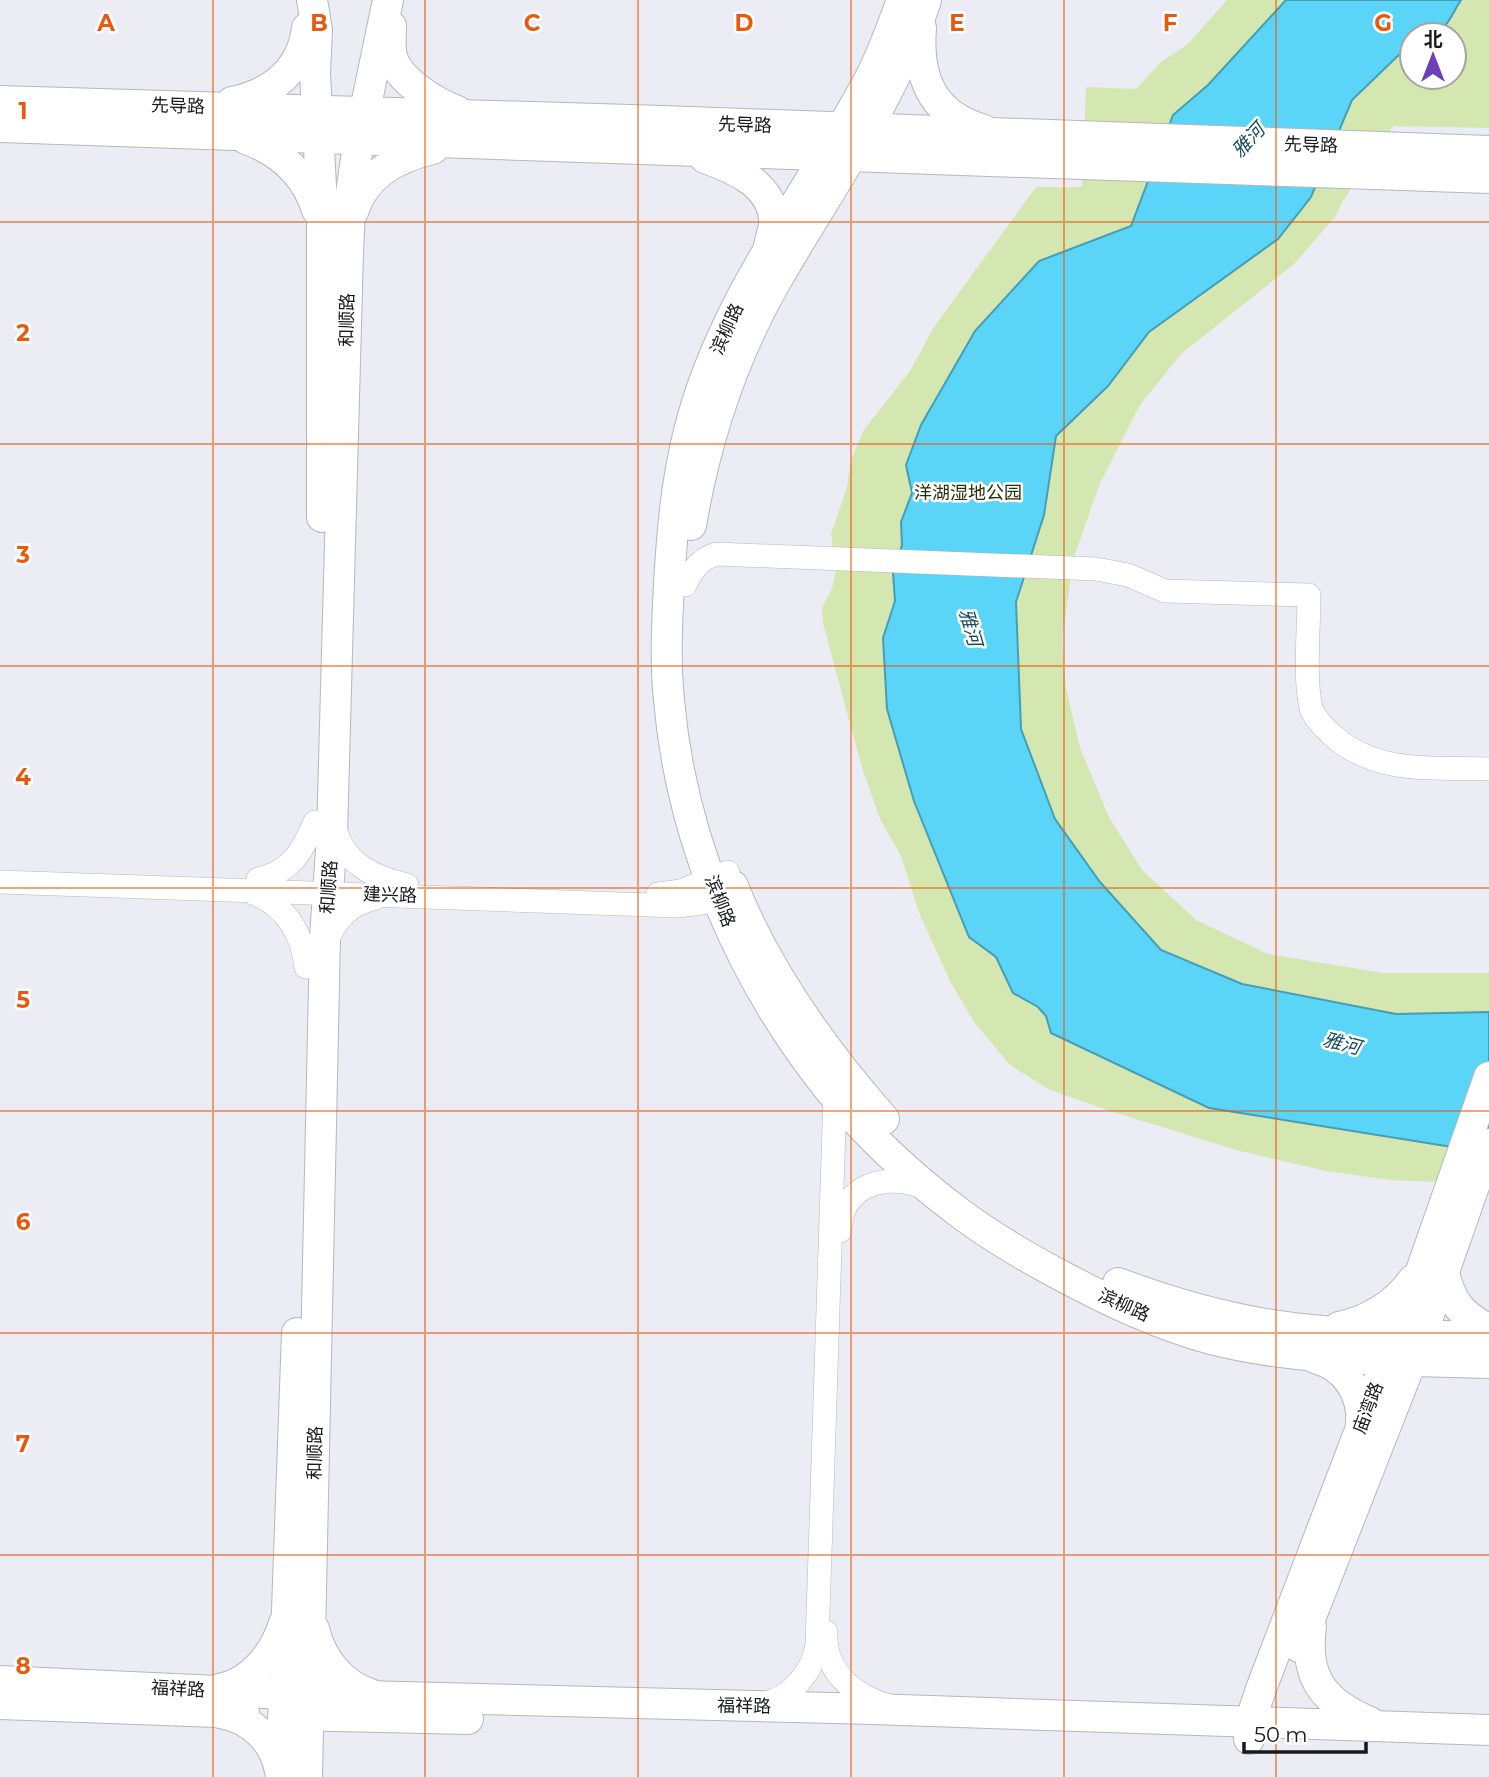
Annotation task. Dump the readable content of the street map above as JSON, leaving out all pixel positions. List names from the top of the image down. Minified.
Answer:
{"streets":{"main road":["先导路","和顺路","滨柳路","庙湾路","福祥路"],"street":["建兴路"]},"crossings":[["先导路","和顺路"],["先导路","滨柳路"],["和顺路","建兴路"],["和顺路","福祥路"],["滨柳路","庙湾路"],["庙湾路","福祥路"]],"water":["雅河"],"parks":["洋湖湿地公园"],"scale_bar":"50 m","north":"top","grid":{"columns":["A","B","C","D","E","F","G"],"rows":["1","2","3","4","5","6","7","8"]}}
